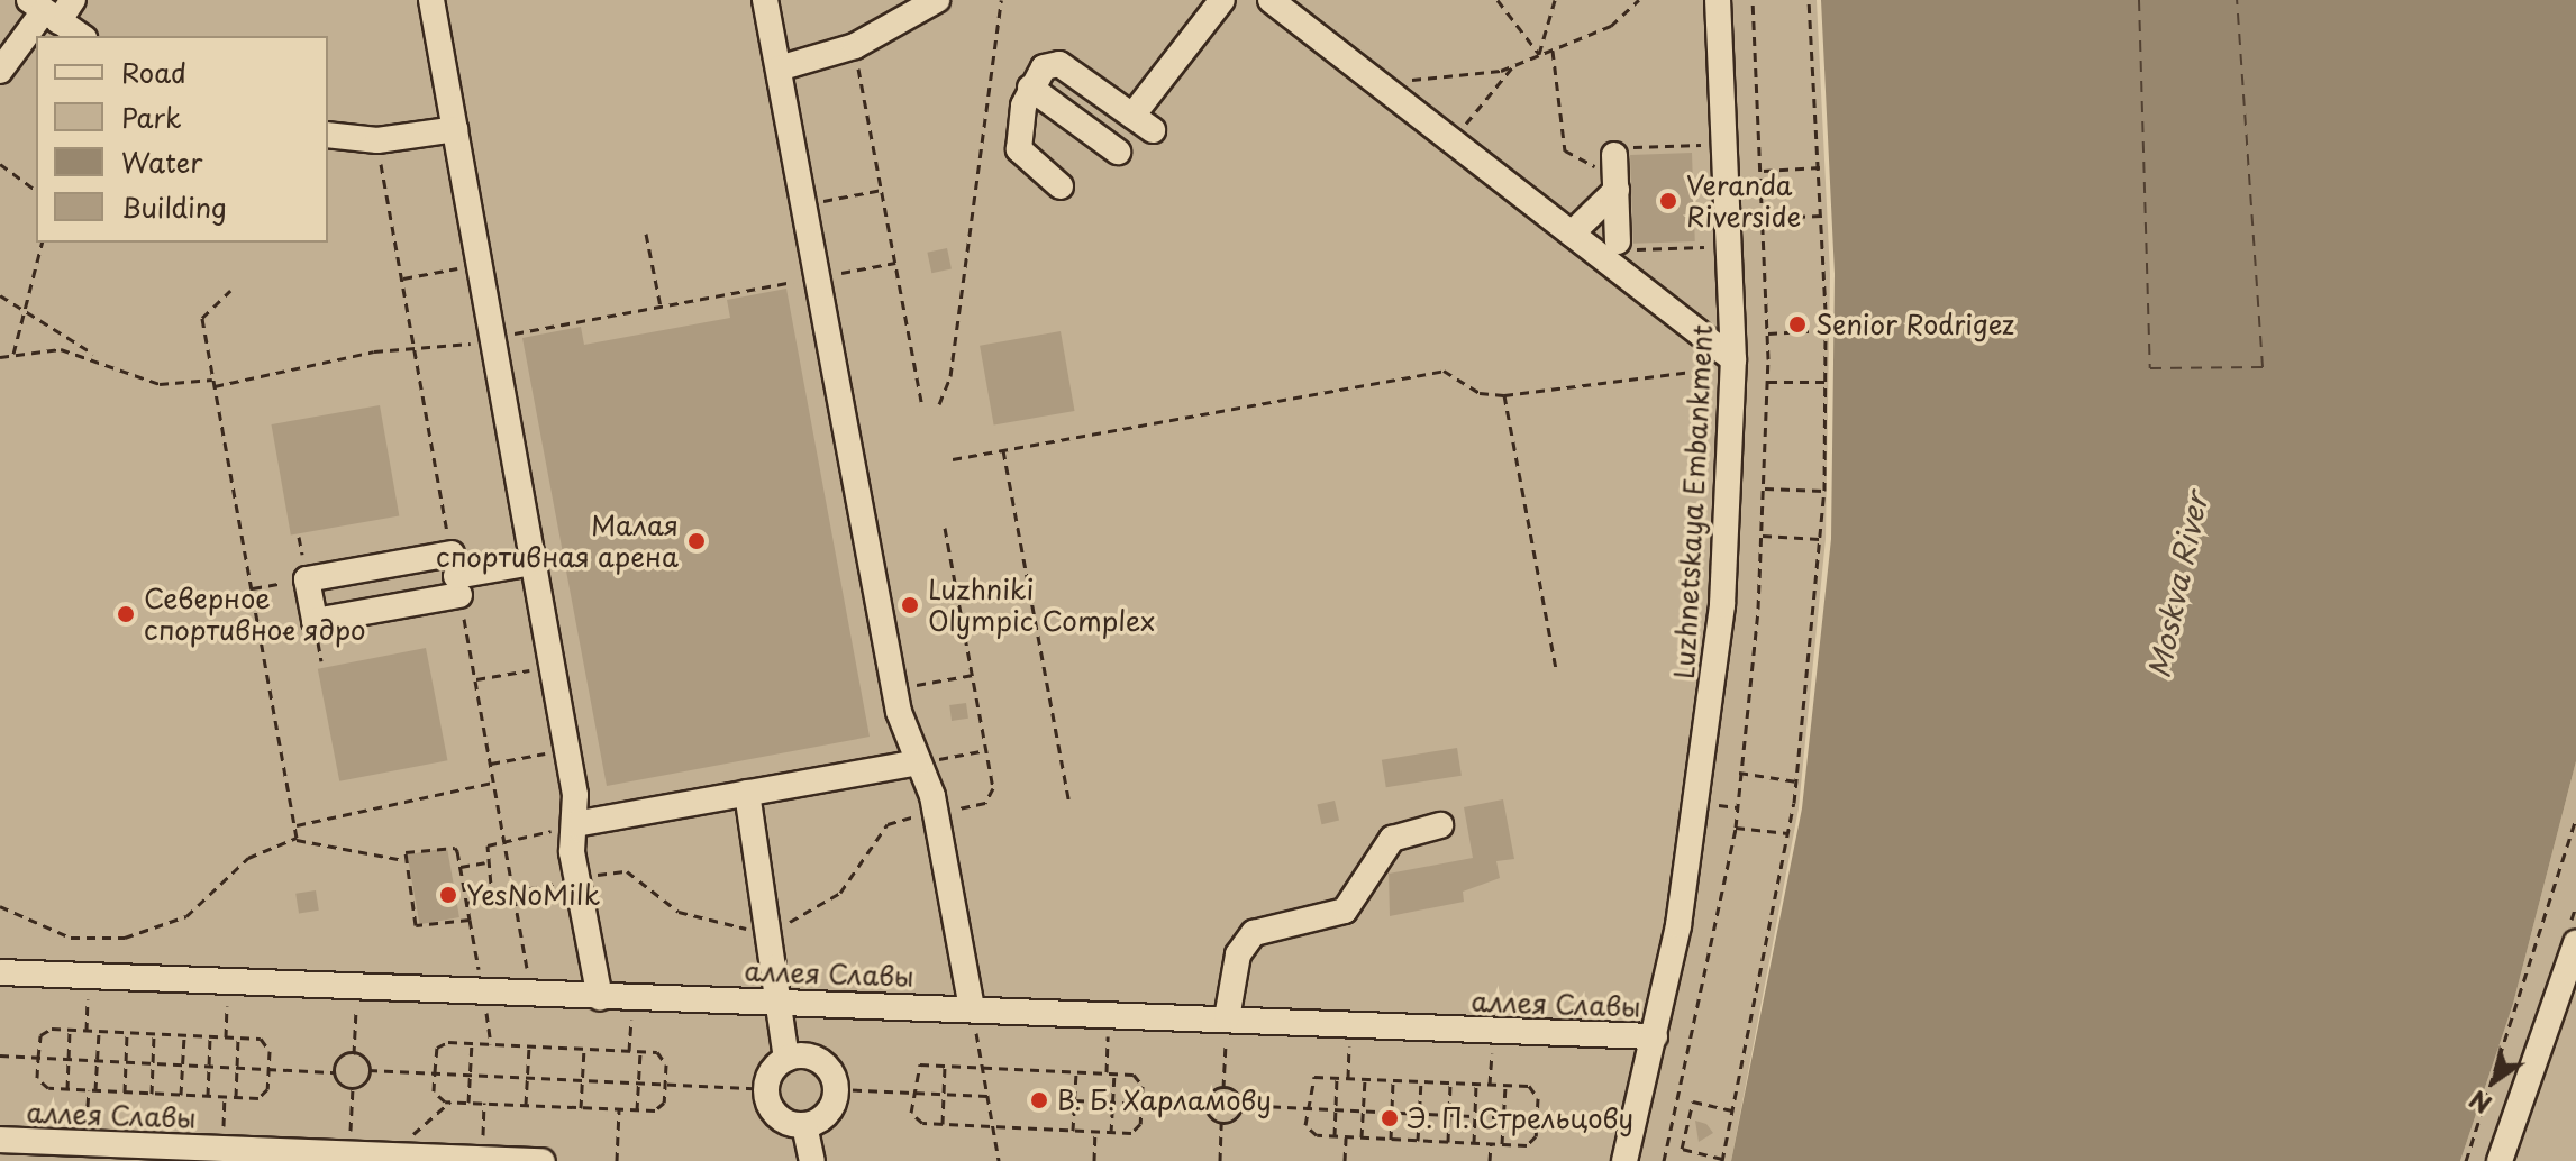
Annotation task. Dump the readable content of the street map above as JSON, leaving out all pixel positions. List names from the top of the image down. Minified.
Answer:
{"streets":{"street":["Luzhnetskaya Embankment","аллея Славы"]},"crossings":[["Luzhnetskaya Embankment","аллея Славы"]],"water":["Moskva River"],"places":["Veranda Riverside","Senior Rodrigez","Малая спортивная арена","Luzhniki Olympic Complex","Северное спортивное ядро","YesNoMilk","В. Б. Харламову","Э. П. Стрельцову"],"legend":["Road","Park","Water","Building"],"north":"bottom left"}
